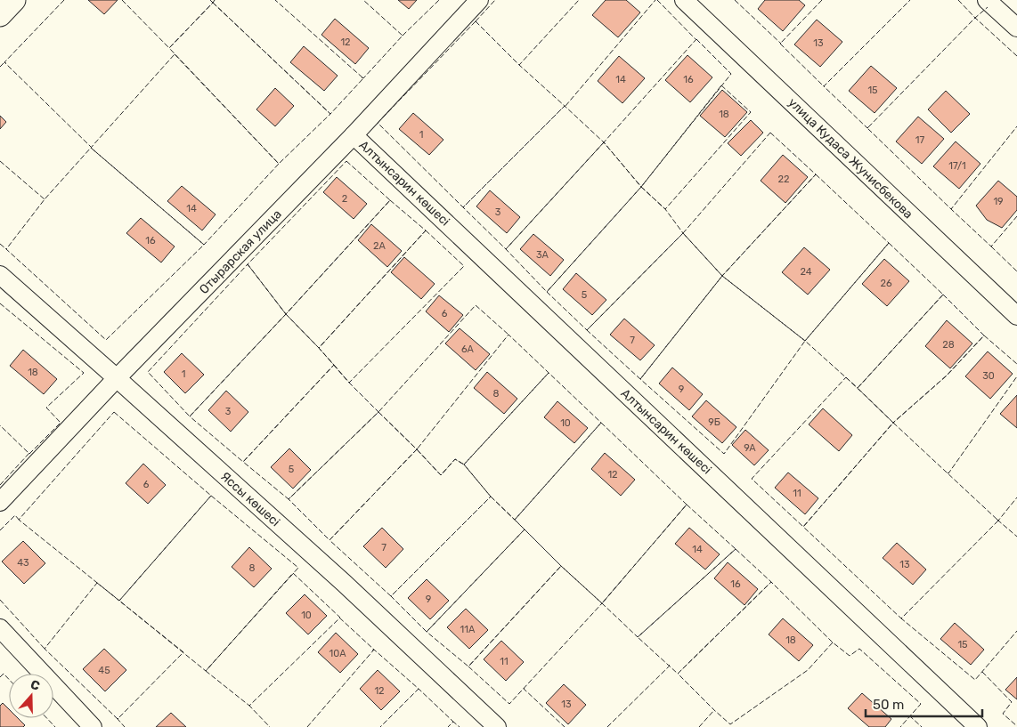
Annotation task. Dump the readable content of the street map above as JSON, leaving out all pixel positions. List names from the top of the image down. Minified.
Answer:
{"streets":{"street":["улица Кудаса Жунисбекова","Алтынсарин көшесі","Отырарская улица","Яссы көшесі"]},"crossings":[["Алтынсарин көшесі","Отырарская улица"],["Отырарская улица","Яссы көшесі"]],"house_numbers":["12","13","14","16","15","18","1","17","17/1","22","2","19","14","3","16","2A","3A","24","26","5","6","7","28","6A","18","1","30","9","8","3","9Б","10","9A","5","12","6","11","7","14","43","13","8","16","9","10","11A","18","15","10A","11","45","12","13"],"scale_bar":"50 m","north":"top"}
